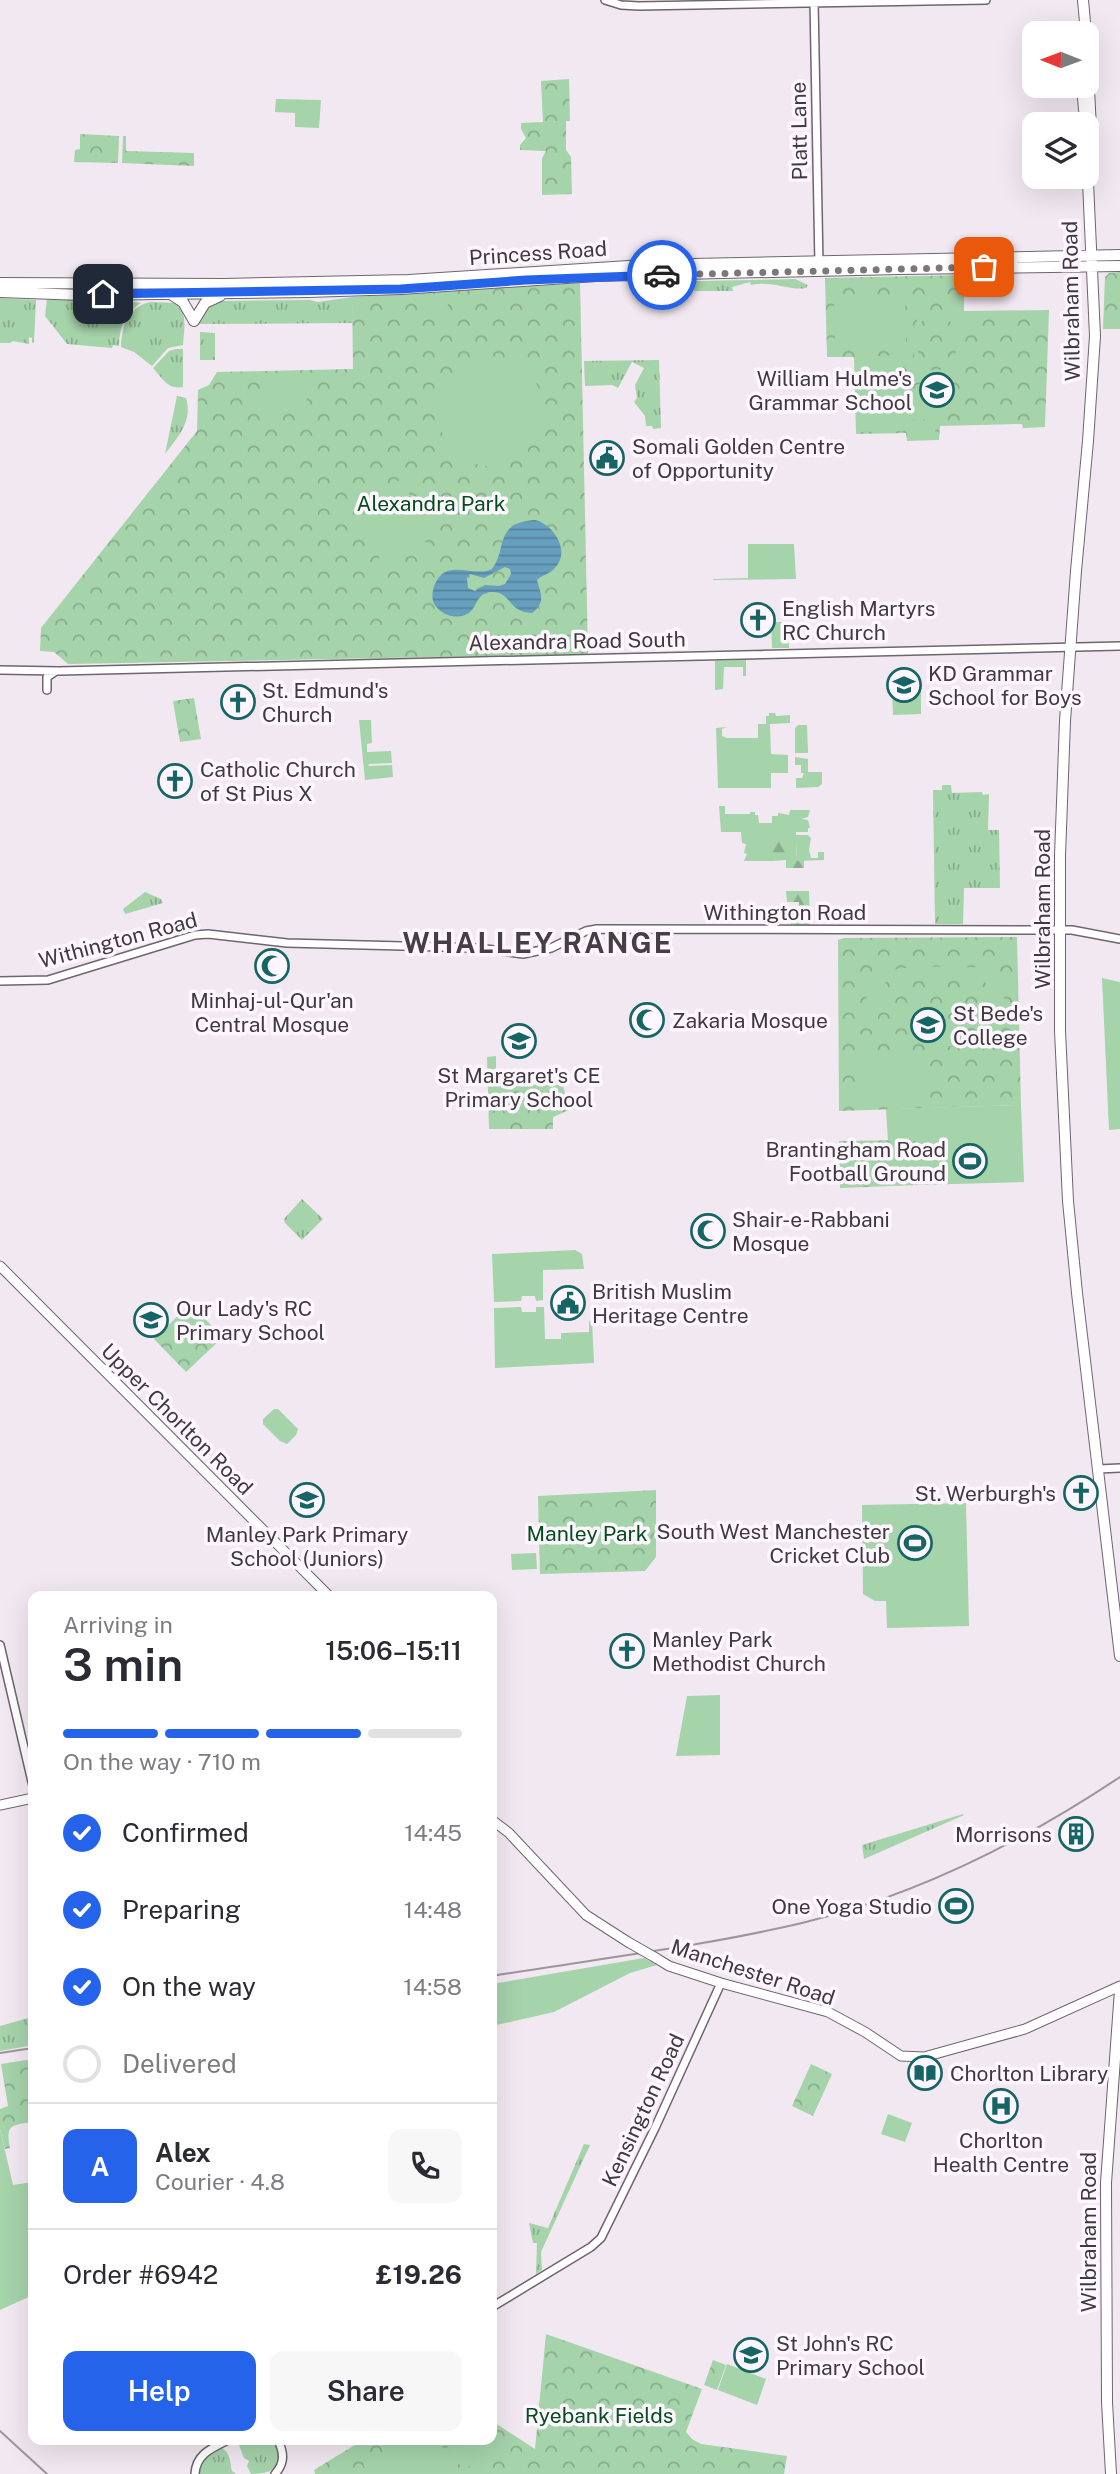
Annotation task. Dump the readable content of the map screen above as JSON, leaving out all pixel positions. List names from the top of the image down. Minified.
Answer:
{"streets":{"highway":["Princess Road","Wilbraham Road"],"main road":["Upper Chorlton Road","Manchester Road"],"street":["Platt Lane","Alexandra Road South","Withington Road","Kensington Road"]},"crossings":[["Platt Lane","Princess Road"],["Princess Road","Wilbraham Road"],["Wilbraham Road","Alexandra Road South"],["Wilbraham Road","Withington Road"],["Wilbraham Road","Manchester Road"],["Manchester Road","Kensington Road"]],"districts":["WHALLEY RANGE"],"parks":["Alexandra Park","Manley Park","Ryebank Fields"],"places":{"school or university":["William Hulme's Grammar School","KD Grammar School for Boys","St Bede's College","St Margaret's CE Primary School","Our Lady's RC Primary School","Manley Park Primary School (Juniors)","St John's RC Primary School"],"public building":["Somali Golden Centre of Opportunity","British Muslim Heritage Centre"],"church":["English Martyrs RC Church","St. Edmund's Church","Catholic Church of St Pius X","St. Werburgh's","Manley Park Methodist Church"],"mosque":["Minhaj-ul-Qur'an Central Mosque","Zakaria Mosque","Shair-e-Rabbani Mosque"],"sports":["Brantingham Road Football Ground","South West Manchester Cricket Club","One Yoga Studio"],"building":["Morrisons"],"library":["Chorlton Library"],"hospital":["Chorlton Health Centre"]},"north":"left","page":{"heading":["3 min","Arriving in","15:06–15:11"],"panel":["Alex","Courier · 4.8","Order #6942","£19.26"],"bar":"On the way · 710 m","list":[["Confirmed","14:45"],["Preparing","14:48"],["On the way","14:58"],"Delivered"],"round":"A","buttons":["Help","Share"]}}
